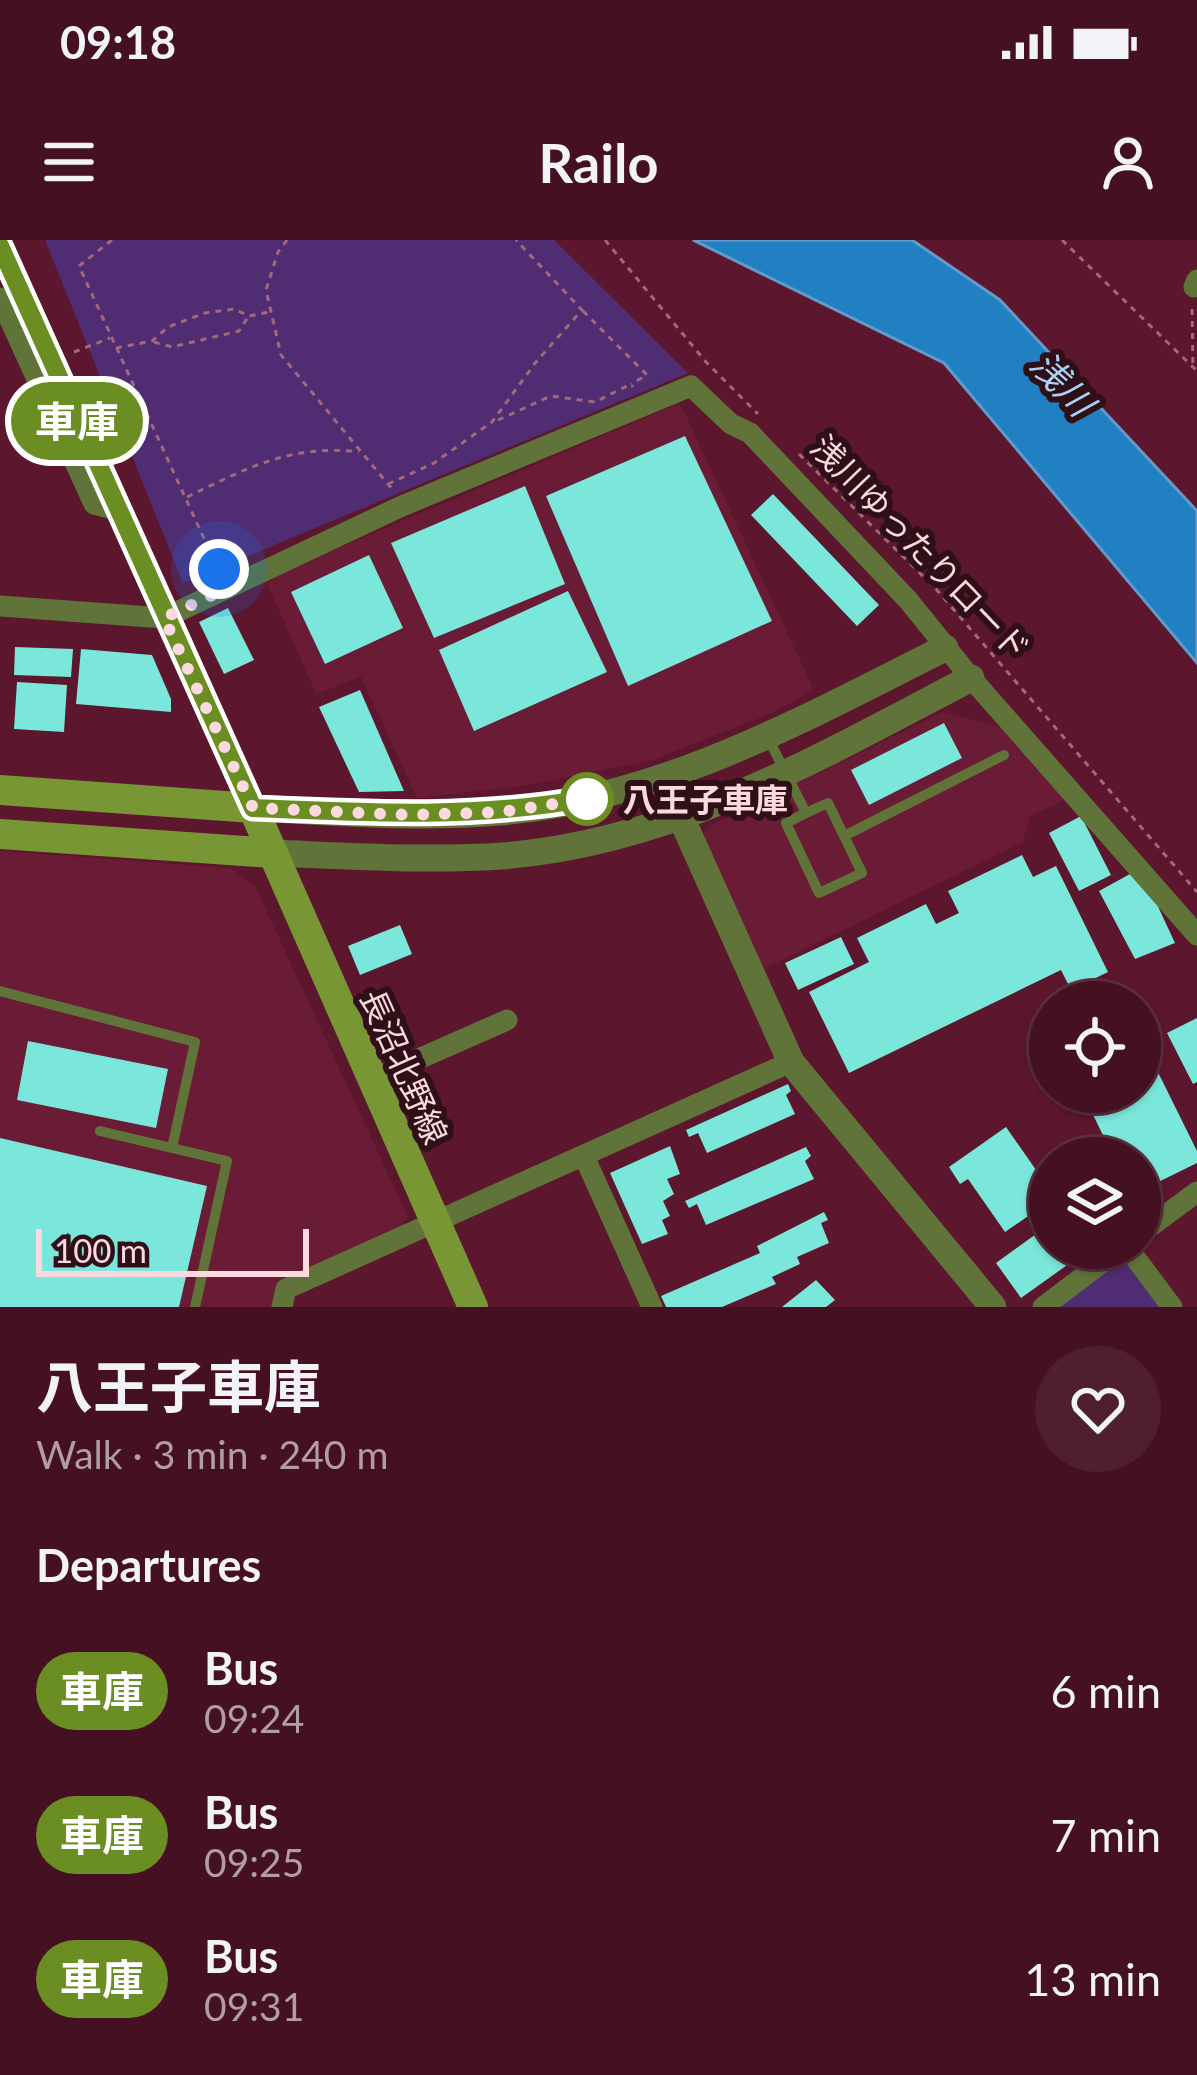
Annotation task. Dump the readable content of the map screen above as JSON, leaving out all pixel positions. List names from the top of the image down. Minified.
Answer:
{"streets":{"main road":["長沼北野線"],"path":["浅川ゆったりロード"]},"water":["浅川"],"places":["八王子車庫"],"lines":["bus line 車庫"],"scale_bar":"100 m","page":{"status":"09:18","header":"Railo","on_map":"車庫","scale":"100 m","heading":[["八王子車庫","Walk · 3 min · 240 m"],"Departures"],"list":[{"mark":"車庫","name":"Bus","note":"09:24","value":"6 min"},{"mark":"車庫","name":"Bus","note":"09:25","value":"7 min"},{"mark":"車庫","name":"Bus","note":"09:31","value":"13 min"}]}}
